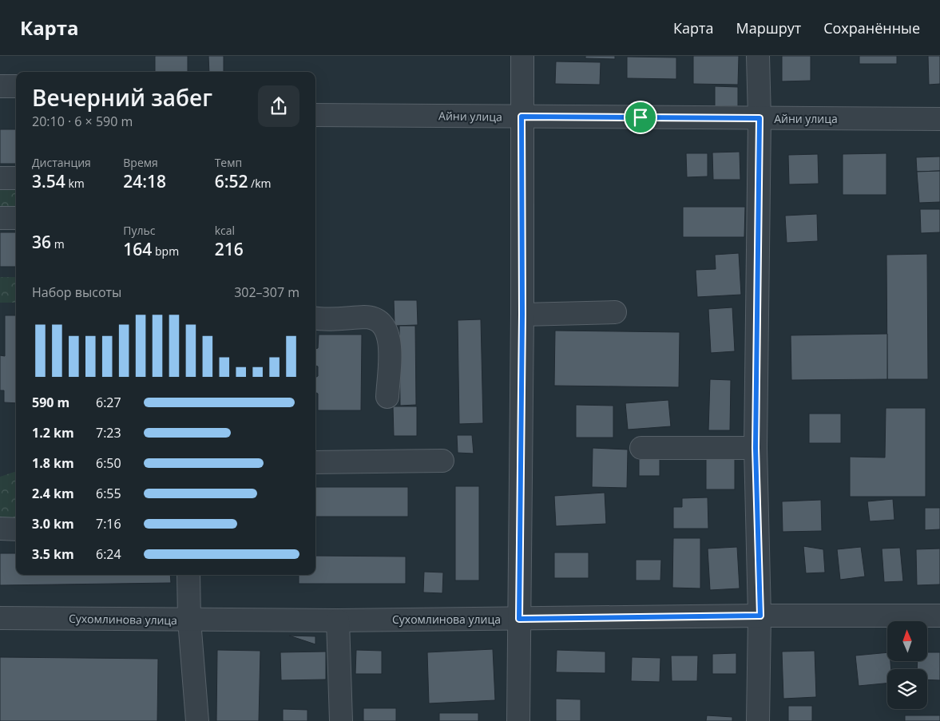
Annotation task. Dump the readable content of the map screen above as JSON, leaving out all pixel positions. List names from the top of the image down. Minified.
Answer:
{"streets":{"street":["Айни улица","Сухомлинова улица"]},"north":"top","page":{"header":"Карта","nav":["Карта","Маршрут","Сохранённые"],"heading":["Вечерний забег","20:10 · 6 × 590 m"],"stats":[["Дистанция","3.54 km"],["Время","24:18"],["Темп","6:52 /km"],["36 m"],["Пульс","164 bpm"],["kcal","216"]],"chart":["Набор высоты","302–307 m"],"list":[{"name":"590 m","note":"6:27"},{"name":"1.2 km","note":"7:23"},{"name":"1.8 km","note":"6:50"},{"name":"2.4 km","note":"6:55"},{"name":"3.0 km","note":"7:16"},{"name":"3.5 km","note":"6:24"}]}}
